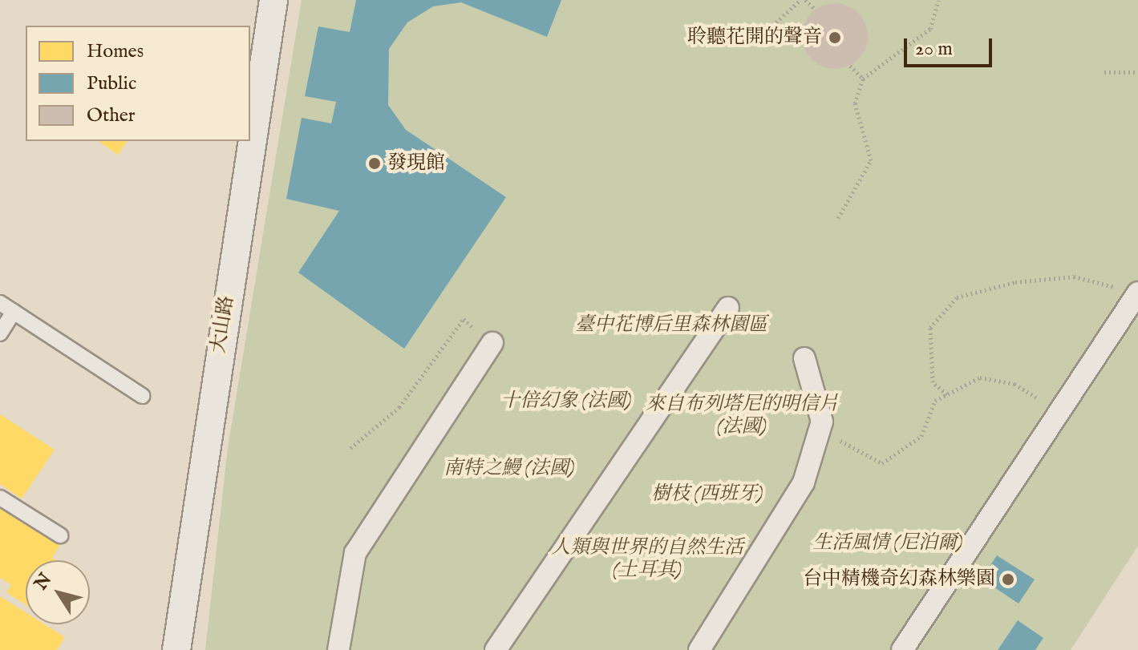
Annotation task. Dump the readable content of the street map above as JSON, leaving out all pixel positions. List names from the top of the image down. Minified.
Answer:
{"streets":{"street":["大山路"]},"parks":["臺中花博后里森林園區","十倍幻象 (法國)","來自布列塔尼的明信片 (法國)","南特之鰻 (法國)","樹枝 (西班牙)","生活風情 (尼泊爾)","人類與世界的自然生活 (土耳其)"],"places":["聆聽花開的聲音","發現館","台中精機奇幻森林樂園"],"legend":["Homes","Public","Other"],"scale_bar":"20 m","north":"top left"}
